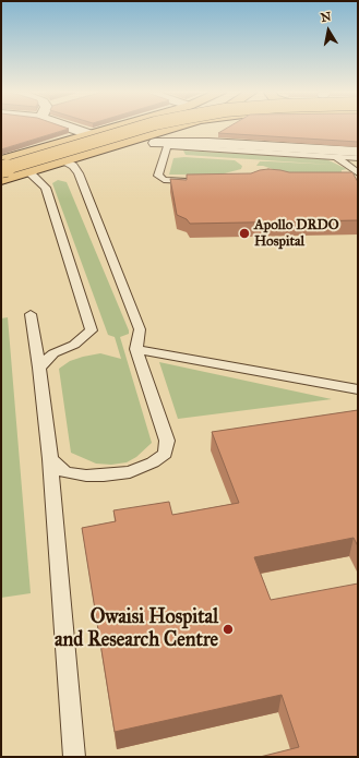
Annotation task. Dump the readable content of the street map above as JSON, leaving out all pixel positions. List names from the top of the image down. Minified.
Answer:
{"places":["Apollo DRDO Hospital","Owaisi Hospital and Research Centre"],"north":"top"}
